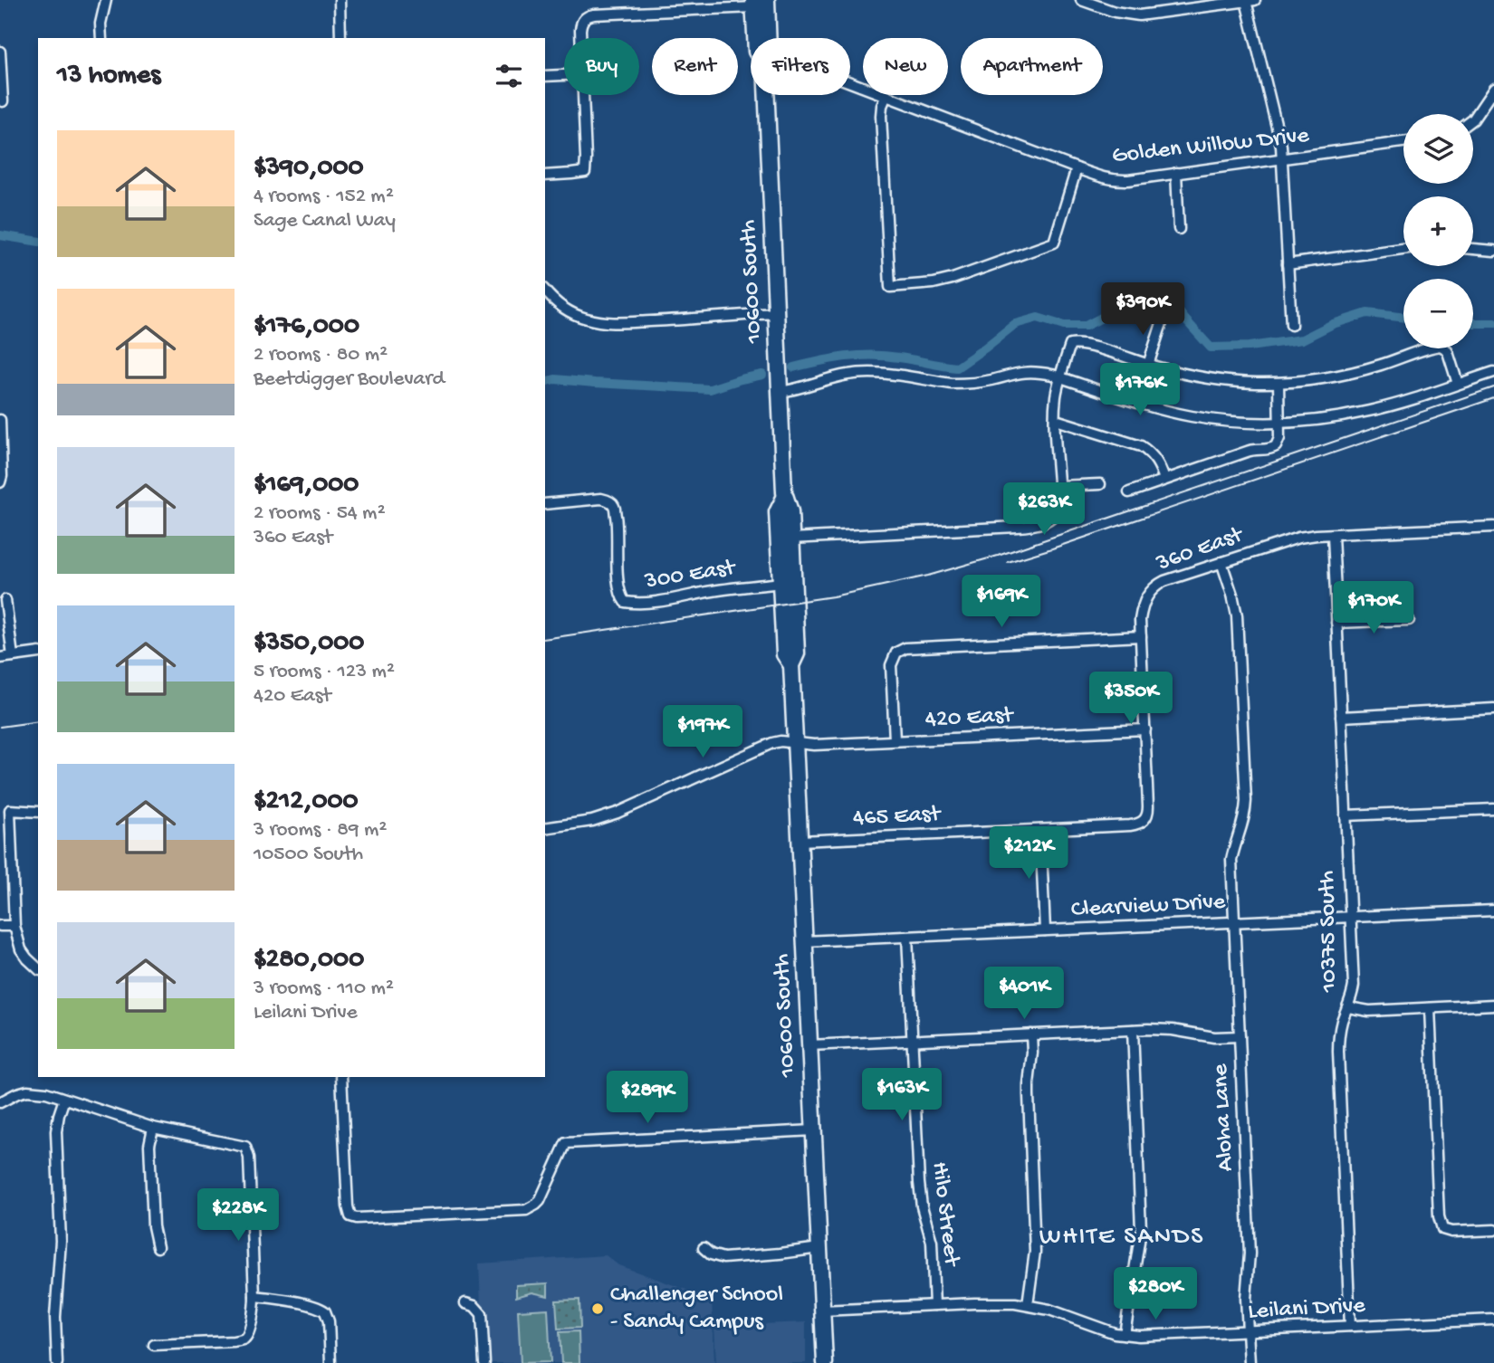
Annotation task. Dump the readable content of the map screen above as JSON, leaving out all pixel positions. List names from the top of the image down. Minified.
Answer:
{"streets":{"main road":["10600 South"],"street":["Golden Willow Drive","360 East","300 East","420 East","465 East","Clearview Drive","10375 South","Aloha Lane","Hilo Street","Leilani Drive"]},"crossings":[["10600 South","300 East"],["10600 South","420 East"],["10600 South","465 East"],["10600 South","Clearview Drive"],["10600 South","Leilani Drive"],["360 East","420 East"],["360 East","465 East"],["360 East","10375 South"],["360 East","Aloha Lane"],["Clearview Drive","10375 South"],["Clearview Drive","Aloha Lane"],["Clearview Drive","Hilo Street"],["10375 South","Leilani Drive"],["Aloha Lane","Leilani Drive"],["Hilo Street","Leilani Drive"]],"districts":["WHITE SANDS"],"places":["Challenger School - Sandy Campus"],"page":{"chip":["Buy","Rent","Filters","New","Apartment"],"heading":"13 homes","map_buttons":["+","−"],"list":[{"name":"$390,000","note":"4 rooms · 152 m² · Sage Canal Way"},{"name":"$176,000","note":"2 rooms · 80 m² · Beetdigger Boulevard"},{"name":"$169,000","note":"2 rooms · 54 m² · 360 East"},{"name":"$350,000","note":"5 rooms · 123 m² · 420 East"},{"name":"$212,000","note":"3 rooms · 89 m² · 10500 South"},{"name":"$280,000","note":"3 rooms · 110 m² · Leilani Drive"}],"price":["$390K","$176K","$263K","$169K","$170K","$350K","$197K","$212K","$401K","$163K","$289K","$228K","$280K"]}}
